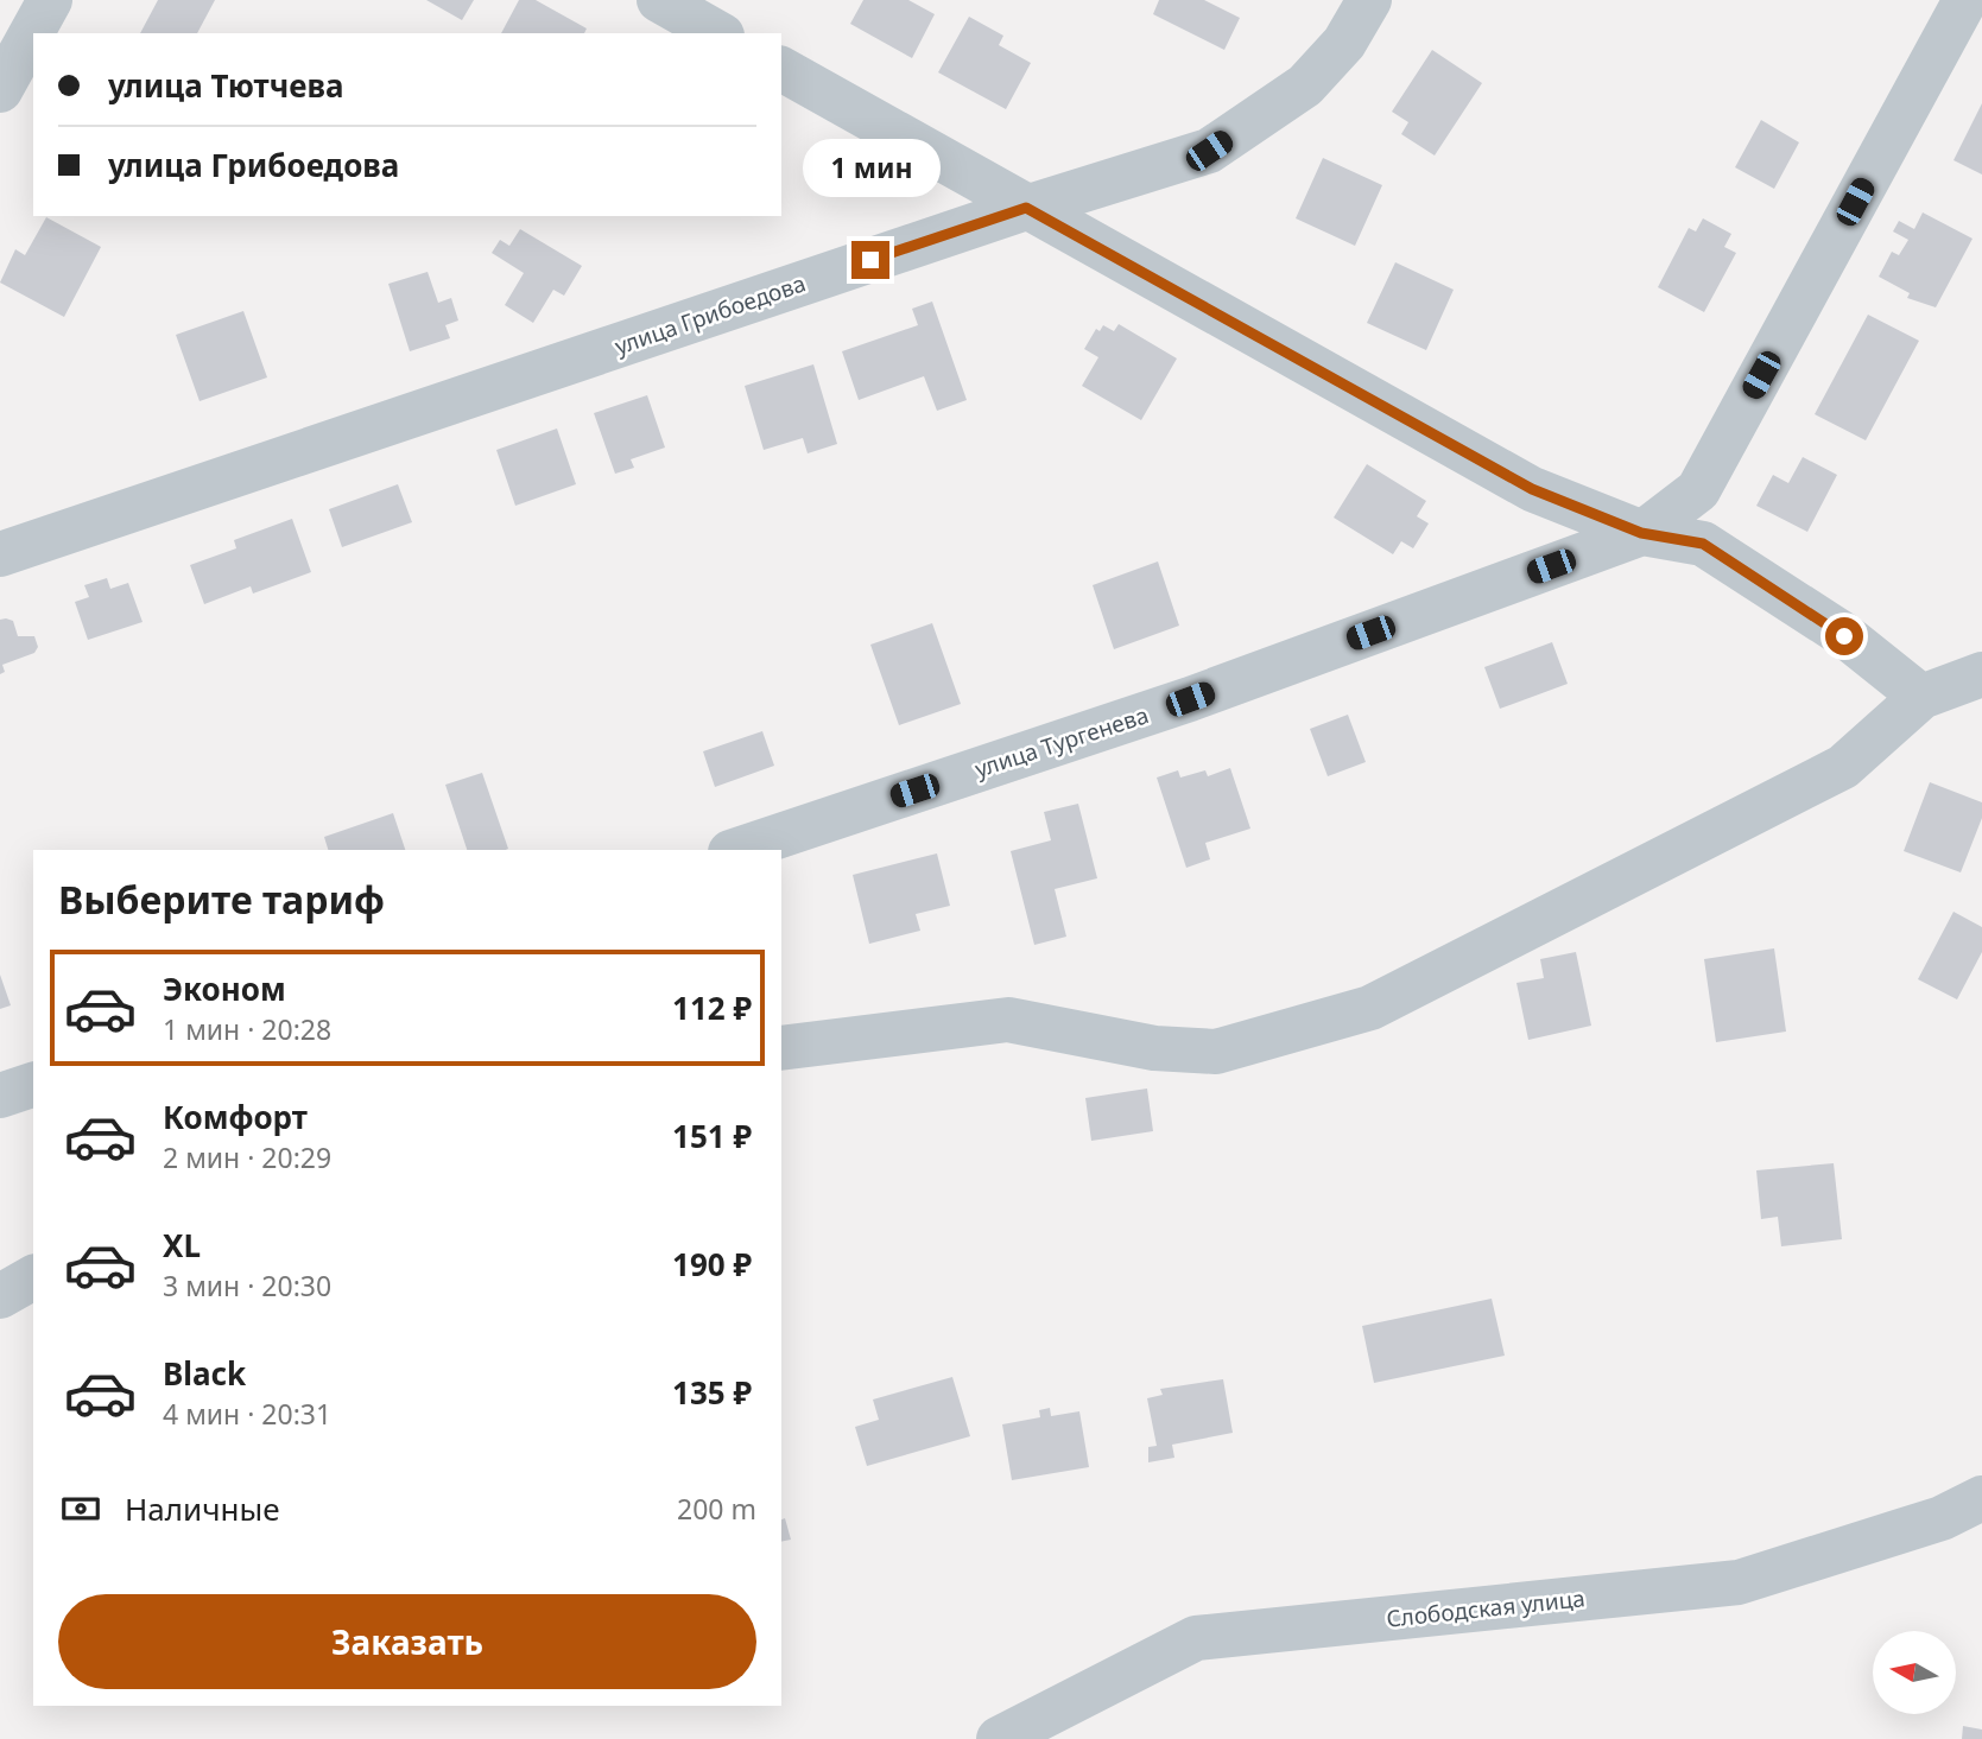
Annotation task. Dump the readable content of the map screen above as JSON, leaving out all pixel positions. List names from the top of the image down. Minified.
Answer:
{"streets":{"street":["улица Грибоедова","улица Тургенева","Слободская улица"]},"north":"left","page":{"banner":["улица Тютчева","улица Грибоедова"],"bubble":"1 мин","heading":"Выберите тариф","list":[{"name":"Эконом","note":"1 мин · 20:28","value":"112 ₽"},{"name":"Комфорт","note":"2 мин · 20:29","value":"151 ₽"},{"name":"XL","note":"3 мин · 20:30","value":"190 ₽"},{"name":"Black","note":"4 мин · 20:31","value":"135 ₽"}],"pay":["Наличные","200 m"],"buttons":"Заказать"}}
